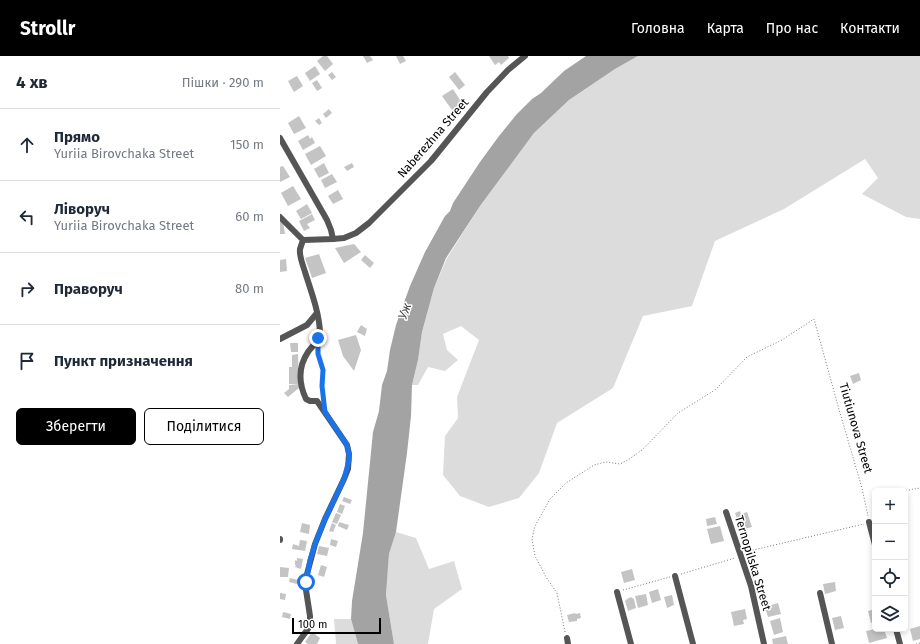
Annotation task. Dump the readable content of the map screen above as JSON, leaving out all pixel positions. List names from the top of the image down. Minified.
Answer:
{"streets":{"street":["Naberezhna Street","Ternopilska Street"],"path":["Tiutiunova Street"]},"water":["Уж"],"scale_bar":"100 m","page":{"header":"Strollr","nav":["Головна","Карта","Про нас","Контакти"],"heading":["4 хв","Пішки · 290 m"],"list":[["Прямо","Yuriia Birovchaka Street","150 m"],["Ліворуч","Yuriia Birovchaka Street","60 m"],["Праворуч","80 m"],"Пункт призначення"],"buttons":["Зберегти","Поділитися"],"map_buttons":["+","−"],"scale":"100 m"}}
